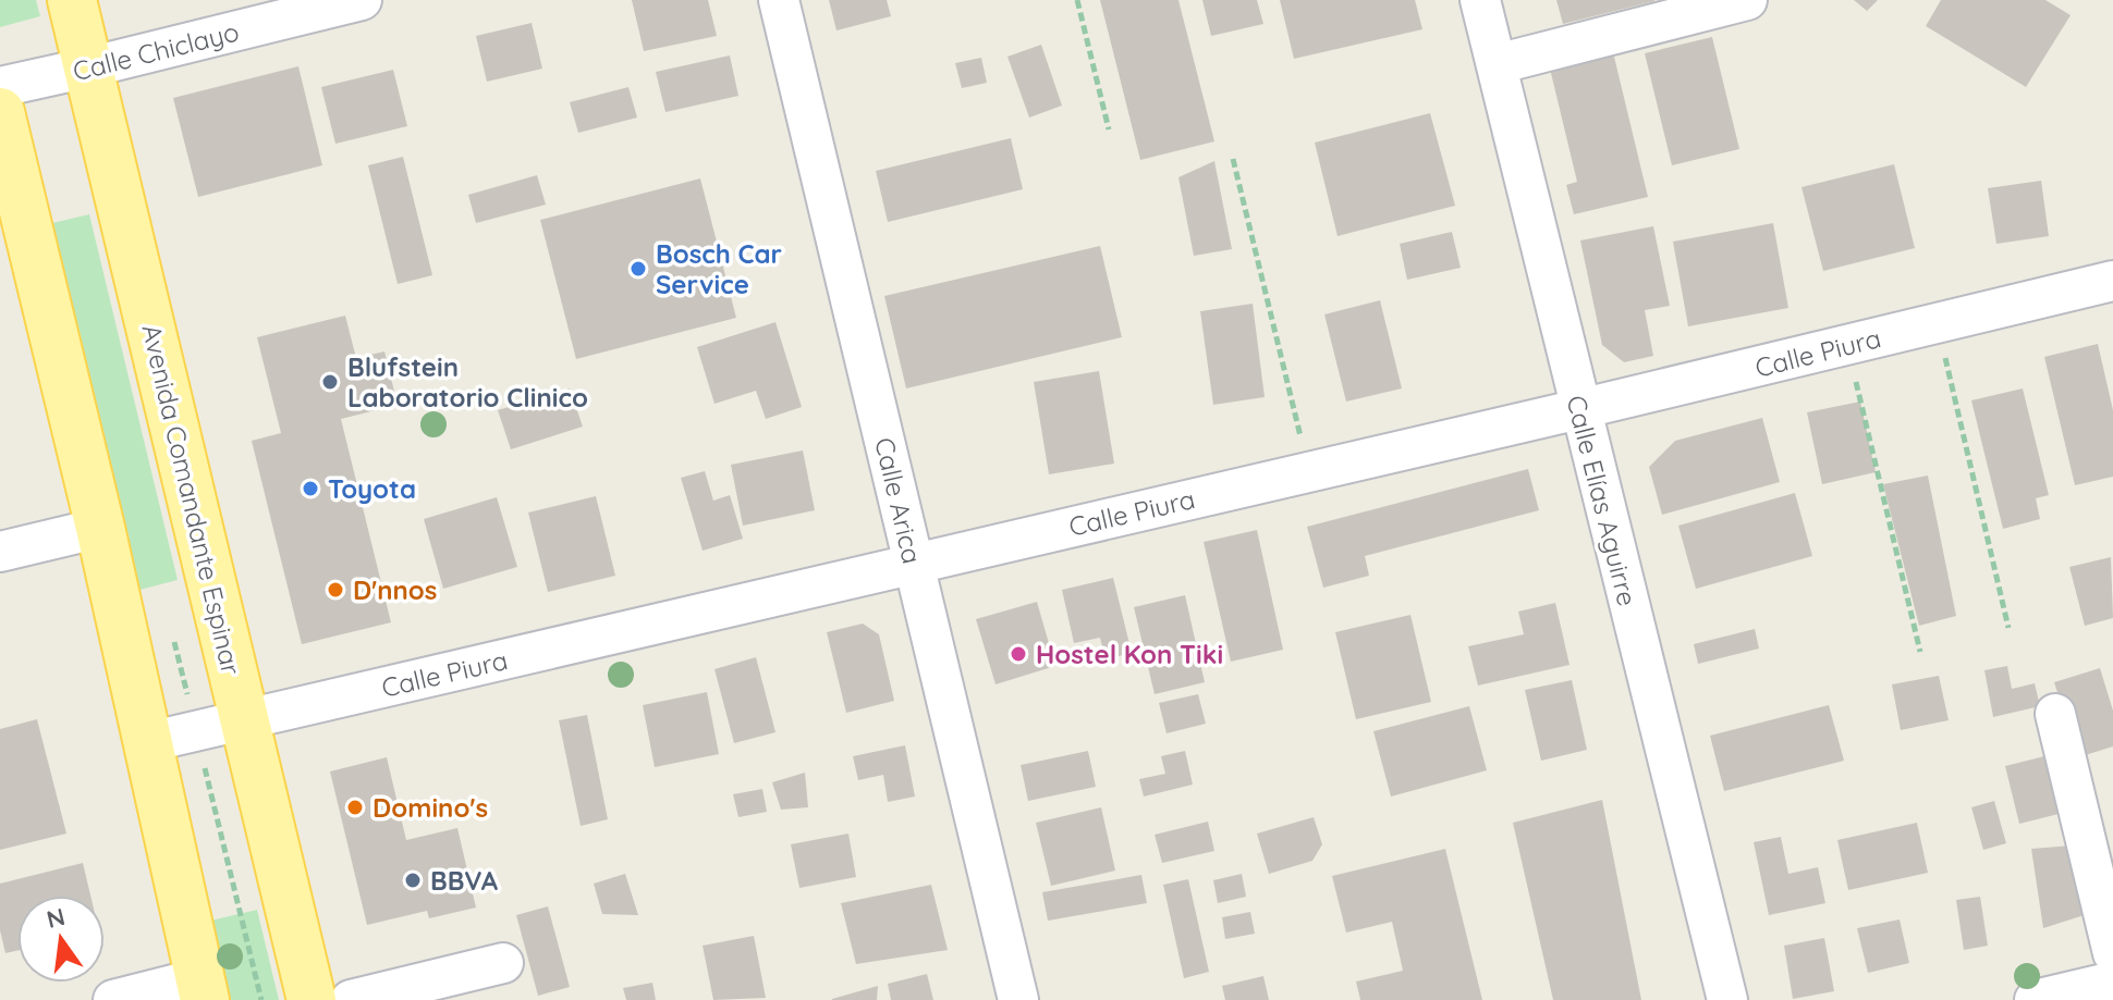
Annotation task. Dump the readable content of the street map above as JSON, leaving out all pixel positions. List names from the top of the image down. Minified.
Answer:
{"streets":{"main road":["Avenida Comandante Espinar"],"street":["Calle Chiclayo","Calle Piura","Calle Arica","Calle Elías Aguirre"]},"crossings":[["Calle Chiclayo","Avenida Comandante Espinar"],["Calle Piura","Avenida Comandante Espinar"],["Calle Piura","Calle Arica"],["Calle Piura","Calle Elías Aguirre"]],"places":["Bosch Car Service","Blufstein Laboratorio Clinico","Toyota","D'nnos","Hostel Kon Tiki","Domino's","BBVA"],"north":"top"}
